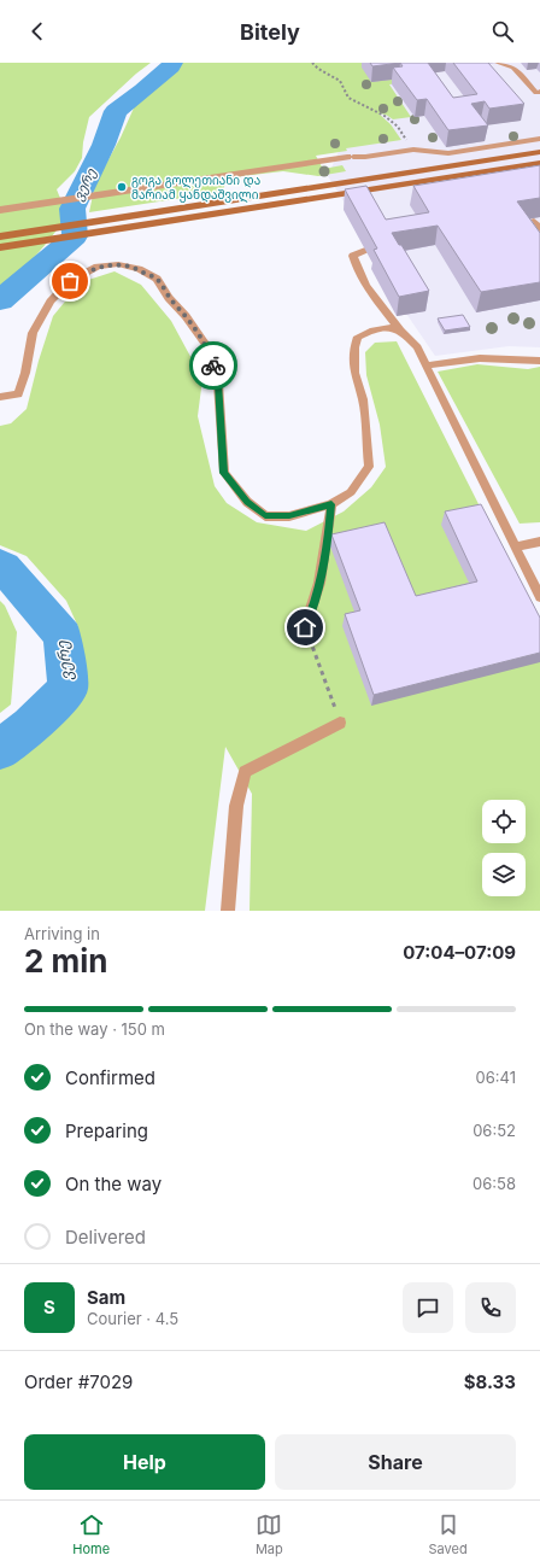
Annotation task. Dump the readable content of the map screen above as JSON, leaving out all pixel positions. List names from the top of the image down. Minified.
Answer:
{"water":["ვერე"],"places":["გოგა გოლეთიანი და მარიამ ყანდაშვილი"],"page":{"header":"Bitely","heading":["2 min","Arriving in","07:04–07:09"],"panel":["Sam","Courier · 4.5","Order #7029","$8.33"],"bar":"On the way · 150 m","list":[["Confirmed","06:41"],["Preparing","06:52"],["On the way","06:58"],"Delivered"],"round":"S","buttons":["Help","Share"],"tabs":["Home","Map","Saved"]}}
